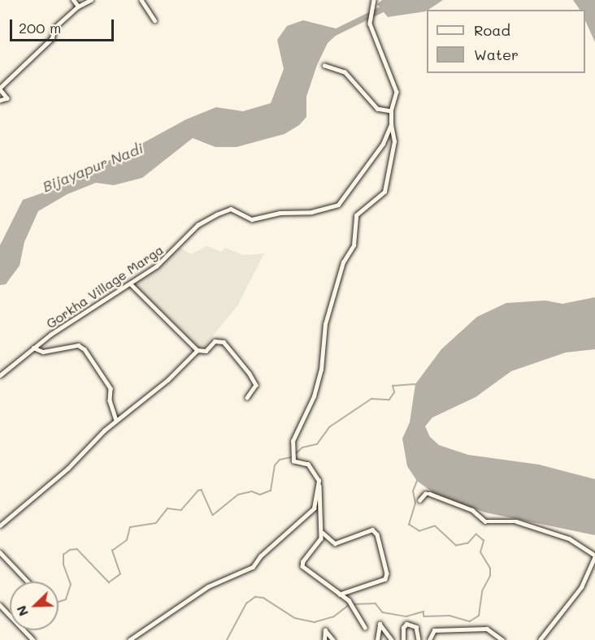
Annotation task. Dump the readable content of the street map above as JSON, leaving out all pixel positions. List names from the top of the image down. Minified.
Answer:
{"streets":{"street":["Gorkha Village Marga"]},"water":["Bijayapur Nadi"],"legend":["Road","Water"],"scale_bar":"200 m","north":"bottom left"}
